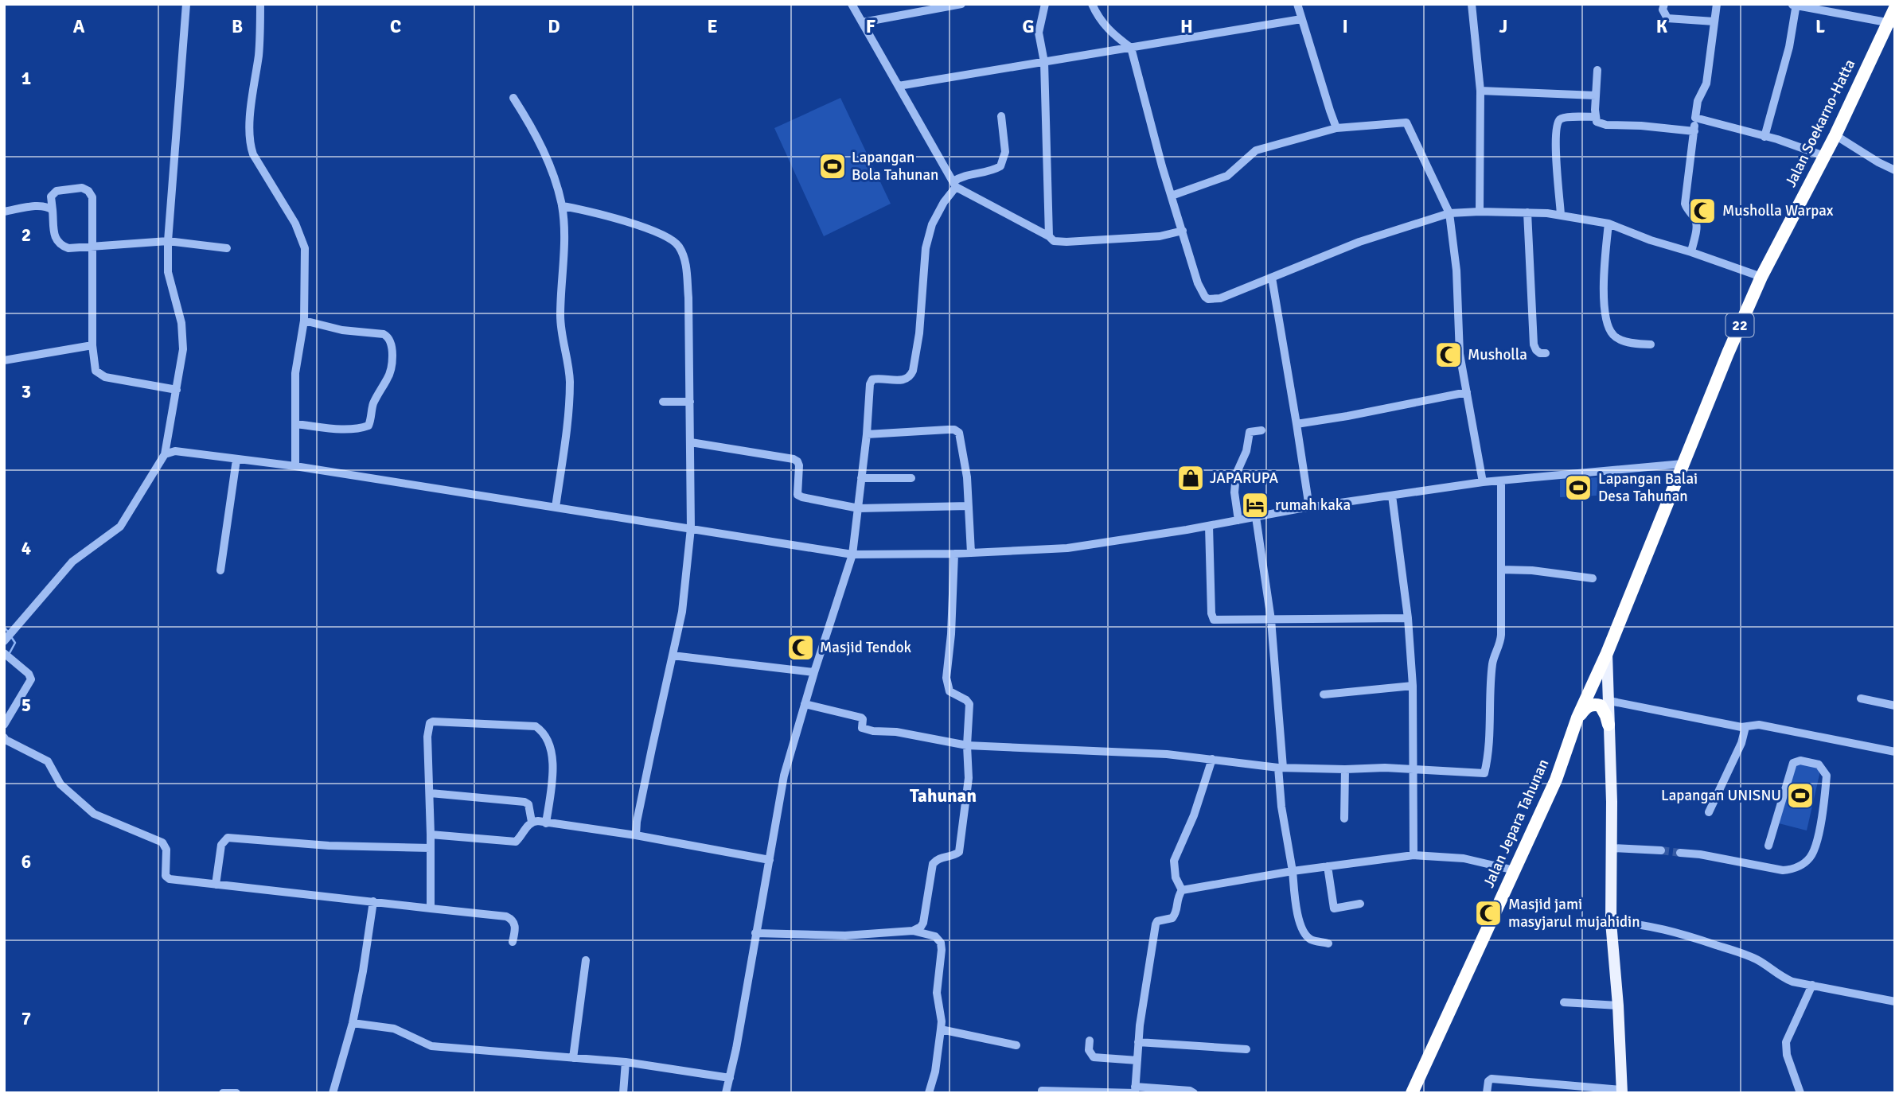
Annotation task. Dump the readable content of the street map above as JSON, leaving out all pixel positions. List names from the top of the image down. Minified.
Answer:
{"streets":{"highway":["Jalan Soekarno-Hatta","22","Jalan Jepara Tahunan"]},"crossings":[["Jalan Soekarno-Hatta","22"],["22","Jalan Jepara Tahunan"]],"districts":["Tahunan"],"places":{"sports":["Lapangan Bola Tahunan","Lapangan Balai Desa Tahunan","Lapangan UNISNU"],"mosque":["Musholla Warpax","Musholla","Masjid Tendok","Masjid jami masyjarul mujahidin"],"shop":["JAPARUPA"],"hotel":["rumah kaka"]},"grid":{"columns":["A","B","C","D","E","F","G","H","I","J","K","L"],"rows":["1","2","3","4","5","6","7"]}}
